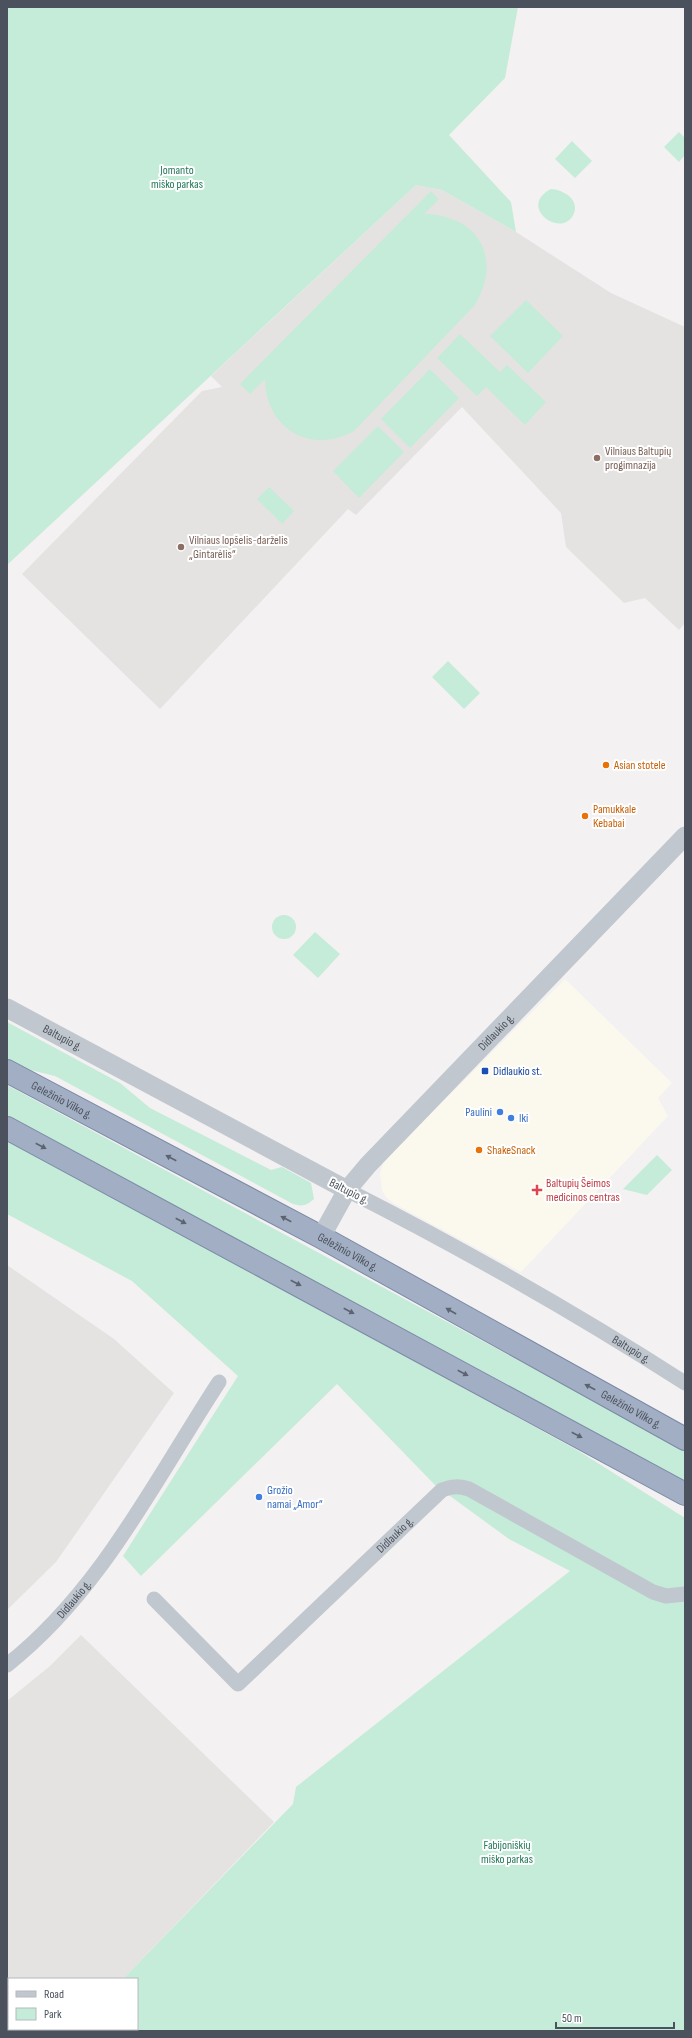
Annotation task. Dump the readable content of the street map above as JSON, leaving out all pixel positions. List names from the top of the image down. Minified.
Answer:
{"streets":{"highway":["Geležinio Vilko g."],"street":["Didlaukio g.","Baltupio g."]},"crossings":[["Didlaukio g.","Baltupio g."],["Didlaukio g.","Geležinio Vilko g."]],"parks":["Jomanto miško parkas","Fabijoniškių miško parkas"],"places":{"other":["Vilniaus Baltupių progimnazija","Vilniaus lopšelis-darželis „Gintarėlis“","Asian stotele","Pamukkale Kebabai","Paulini","Iki","ShakeSnack","Grožio namai „Amor“"],"transit":["Didlaukio st."],"health":["Baltupių Šeimos medicinos centras"]},"legend":["Road","Park"],"scale_bar":"50 m"}
